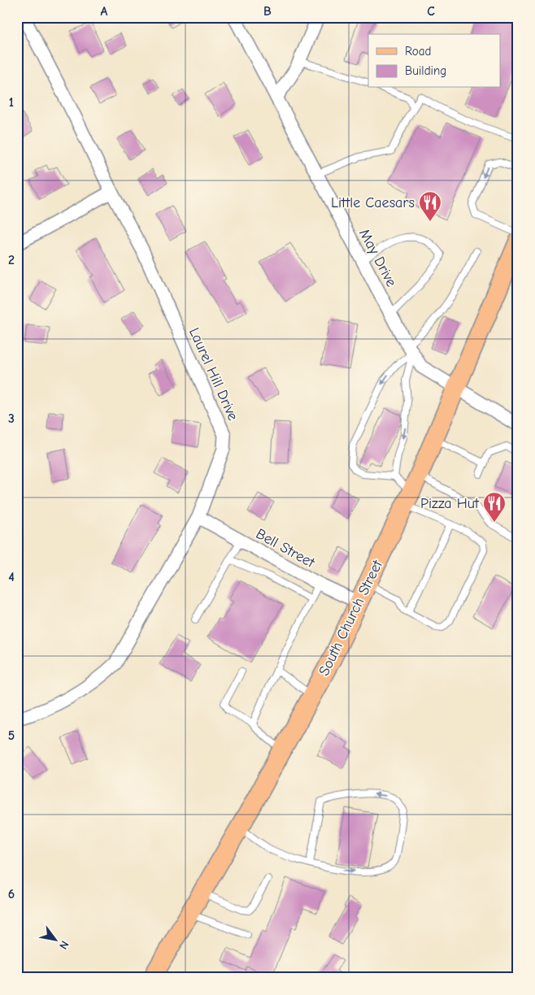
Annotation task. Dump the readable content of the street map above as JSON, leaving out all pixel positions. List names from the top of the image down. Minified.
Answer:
{"streets":{"main road":["South Church Street"],"street":["May Drive","Laurel Hill Drive","Bell Street"]},"crossings":[["May Drive","South Church Street"],["Laurel Hill Drive","Bell Street"],["Bell Street","South Church Street"]],"places":{"restaurant":["Little Caesars","Pizza Hut"]},"legend":["Road","Building"],"north":"bottom right","grid":{"columns":["A","B","C"],"rows":["1","2","3","4","5","6"]}}
